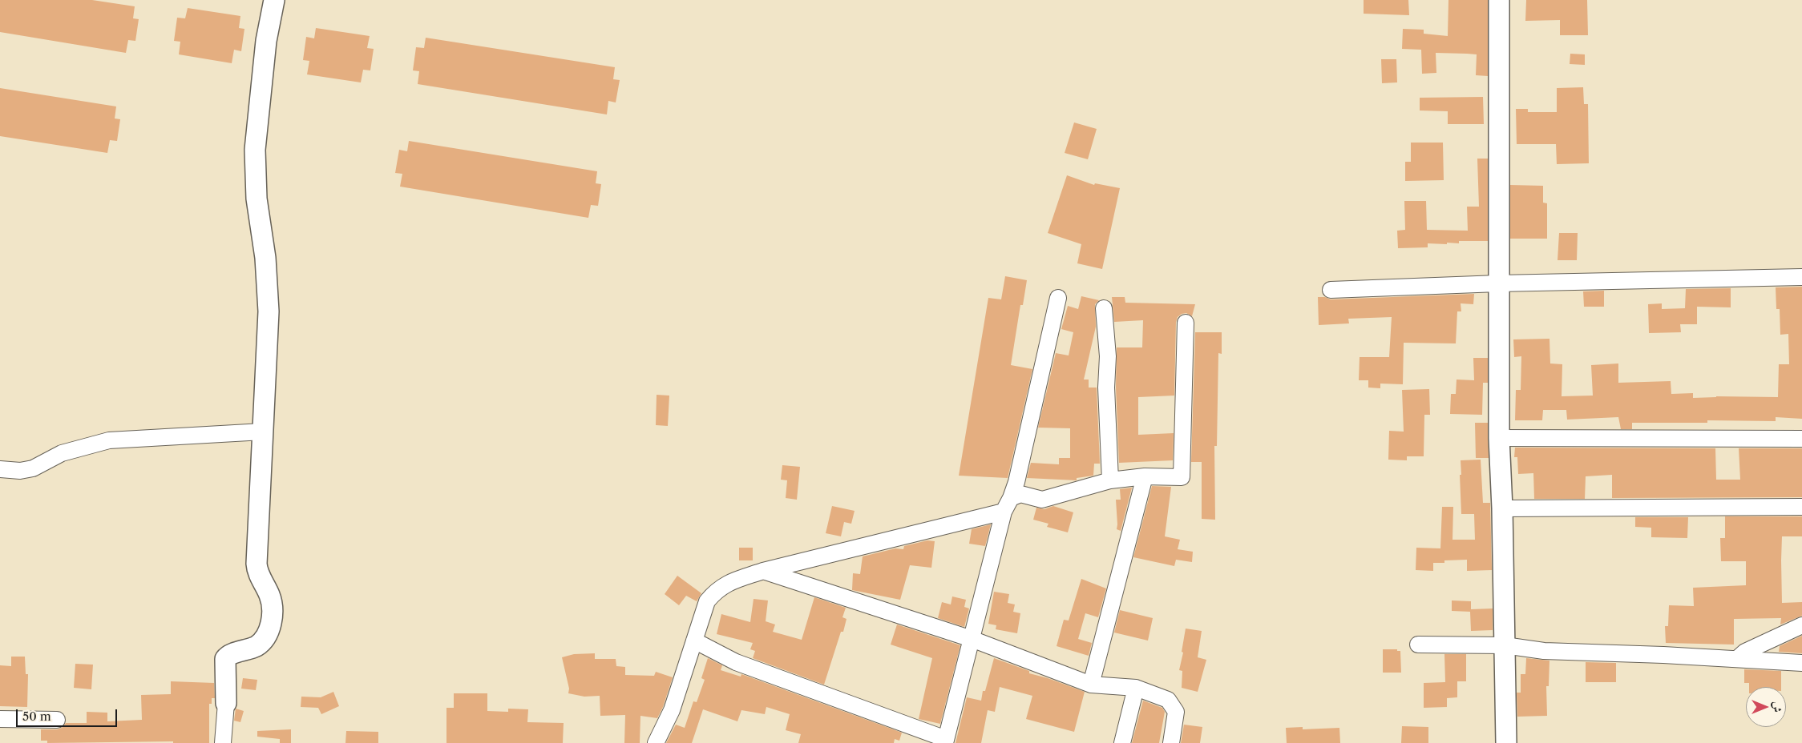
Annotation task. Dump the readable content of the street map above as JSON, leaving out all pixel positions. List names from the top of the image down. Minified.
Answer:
{"scale_bar":"50 m","north":"right"}
